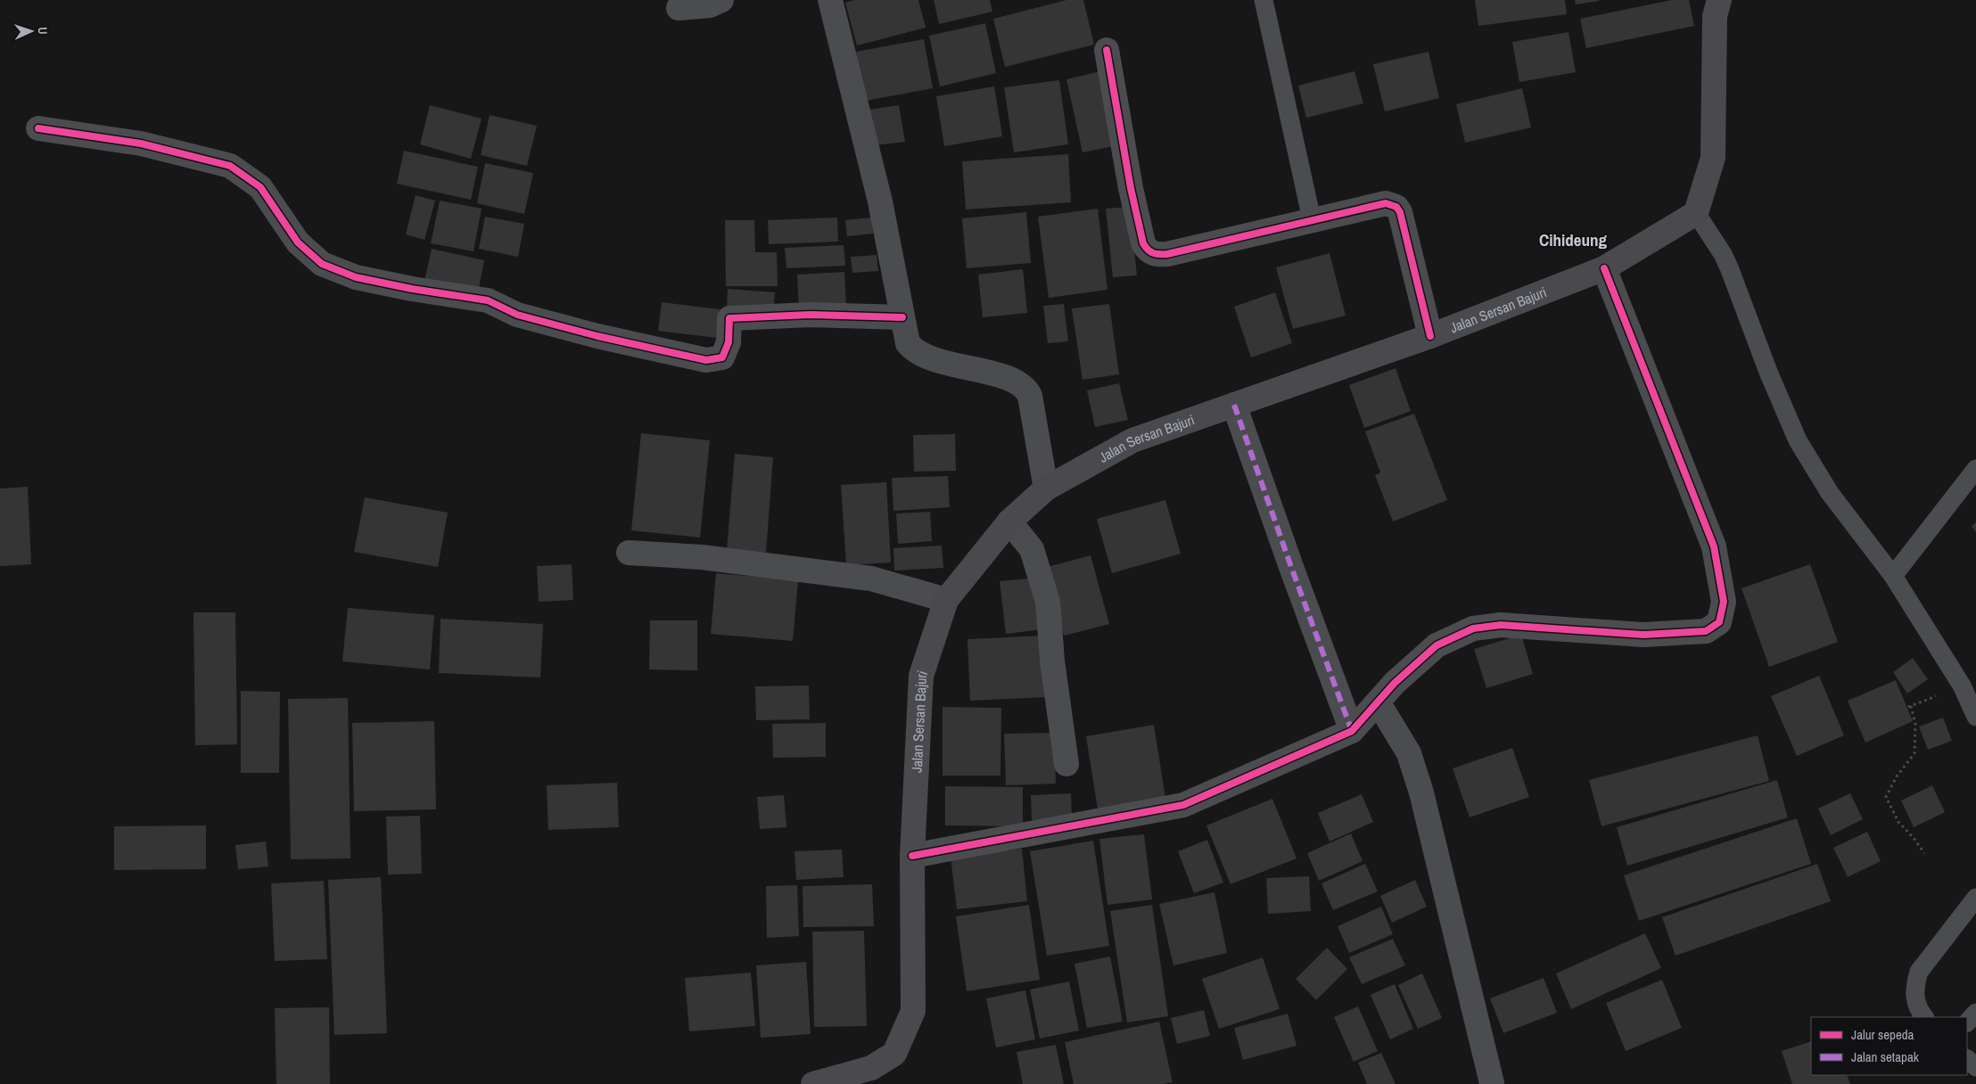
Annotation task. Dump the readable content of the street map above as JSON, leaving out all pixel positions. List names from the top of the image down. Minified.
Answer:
{"streets":{"main road":["Jalan Sersan Bajuri"]},"districts":["Cihideung"],"legend":["Jalur sepeda","Jalan setapak"],"north":"right"}
